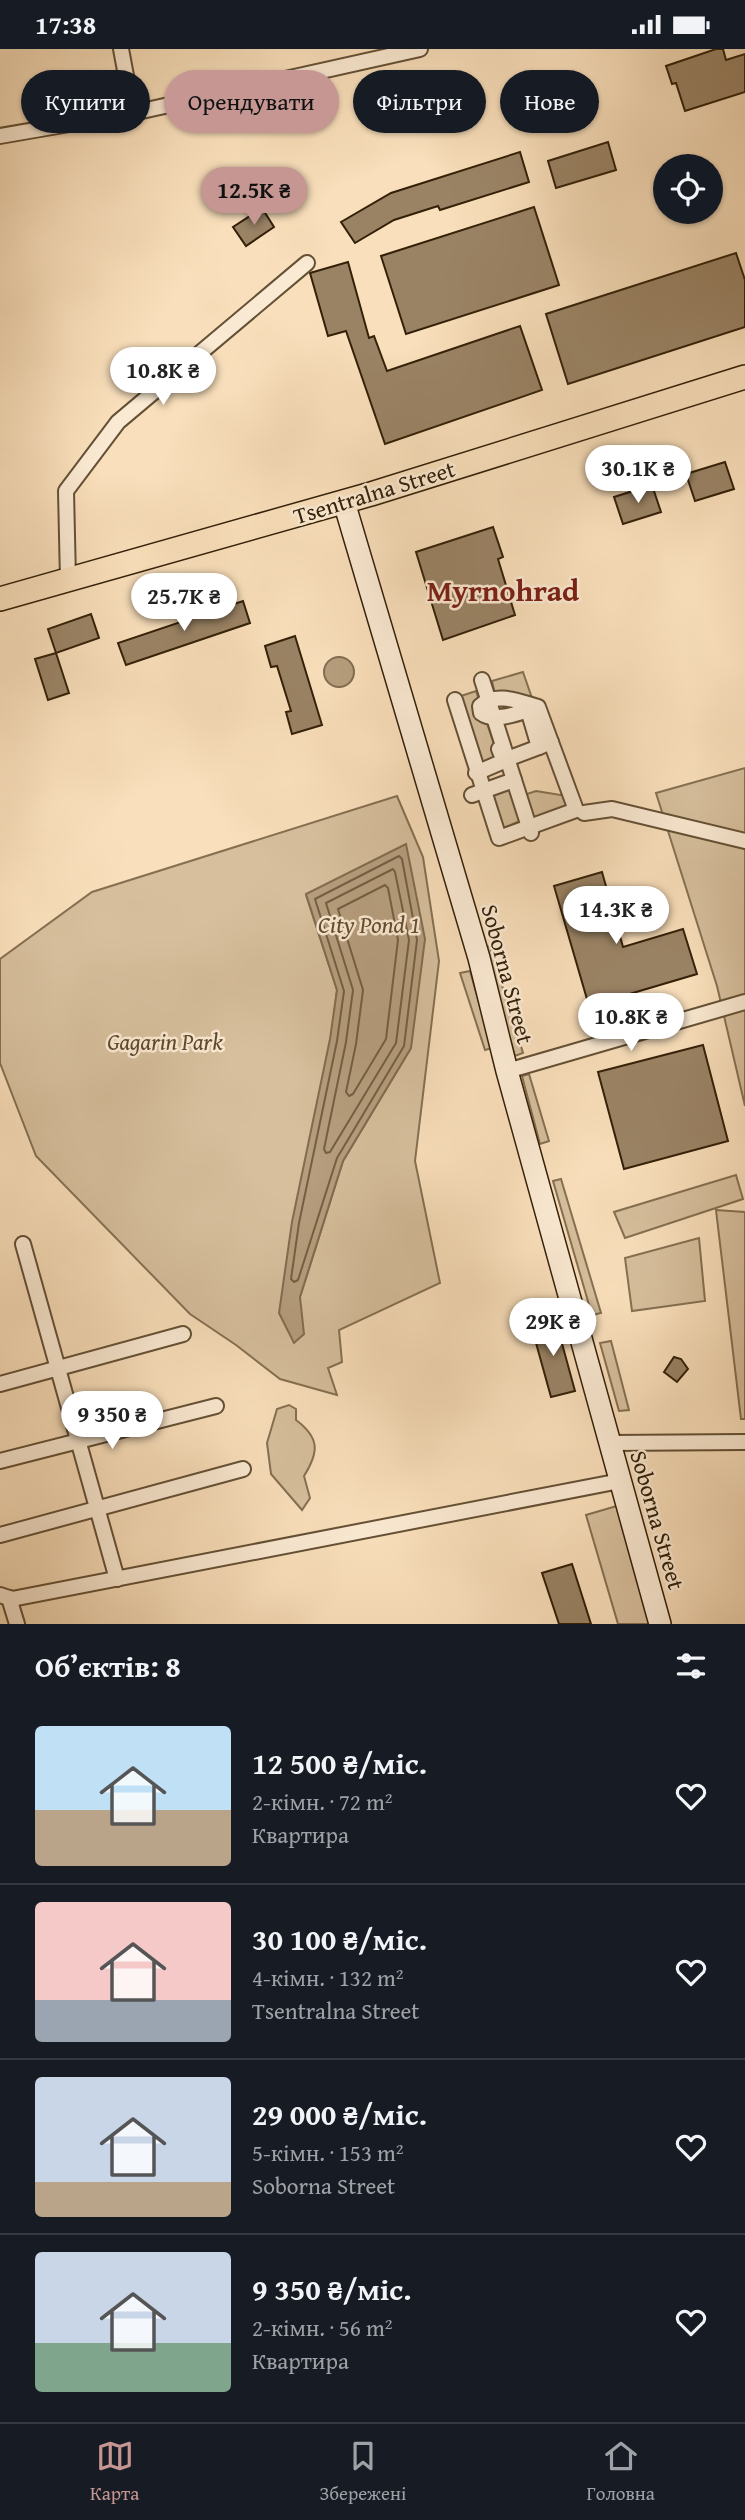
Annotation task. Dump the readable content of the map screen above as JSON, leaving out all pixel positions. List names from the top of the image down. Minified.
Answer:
{"streets":{"main road":["Tsentralna Street"],"street":["Soborna Street"]},"crossings":[["Tsentralna Street","Soborna Street"]],"districts":["Myrnohrad"],"water":["City Pond 1"],"parks":["Gagarin Park"],"page":{"status":"17:38","chip":["Купити","Орендувати","Фільтри","Нове"],"price":["12.5K ₴","10.8K ₴","30.1K ₴","25.7K ₴","14.3K ₴","10.8K ₴","29K ₴","9 350 ₴"],"heading":"Об’єктів: 8","list":[{"name":"12 500 ₴/міс.","note":"2-кімн. · 72 m² · Квартира"},{"name":"30 100 ₴/міс.","note":"4-кімн. · 132 m² · Tsentralna Street"},{"name":"29 000 ₴/міс.","note":"5-кімн. · 153 m² · Soborna Street"},{"name":"9 350 ₴/міс.","note":"2-кімн. · 56 m² · Квартира"}],"tabs":["Карта","Збережені","Головна"]}}
